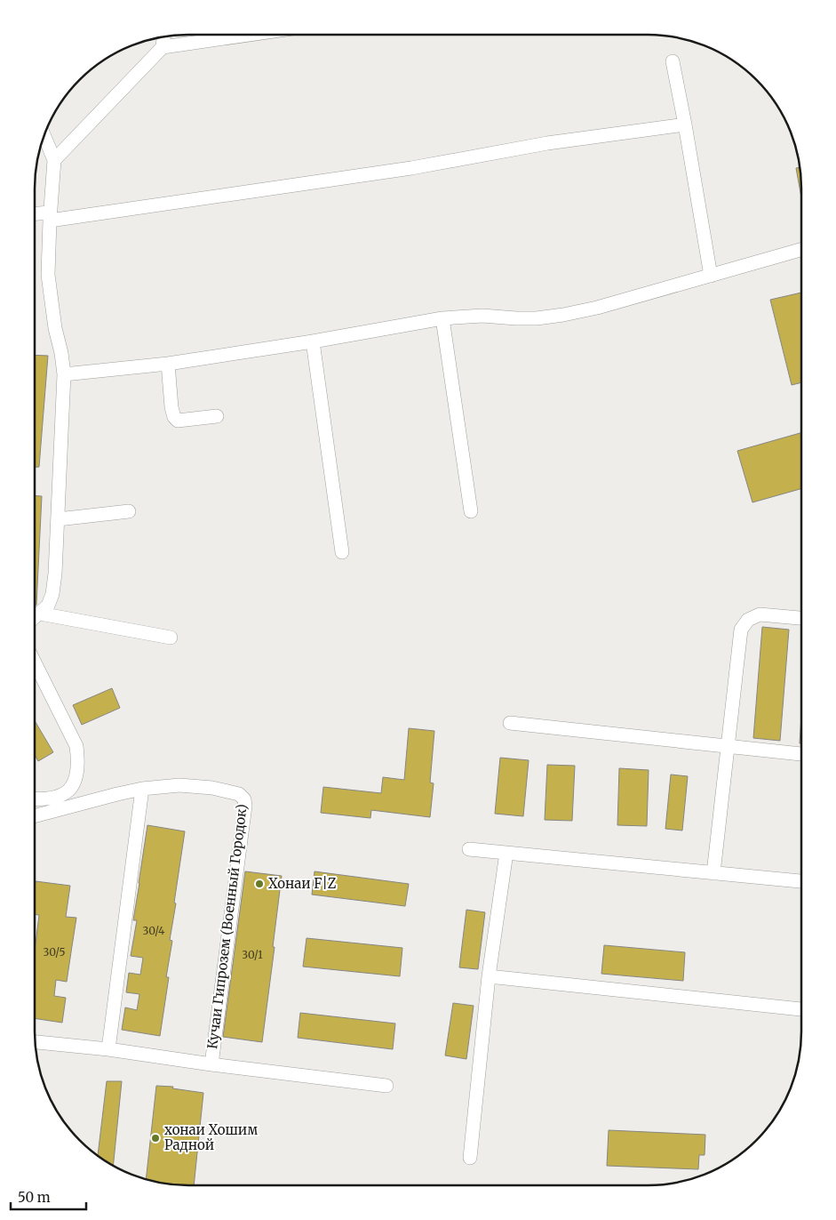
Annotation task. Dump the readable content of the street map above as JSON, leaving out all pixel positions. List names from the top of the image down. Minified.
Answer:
{"streets":{"street":["Кучаи Гипрозем (Военный Городок)"]},"places":["Хонаи F|Z","хонаи Хошим Радной"],"house_numbers":["30/4","30/5","30/1"],"scale_bar":"50 m"}
